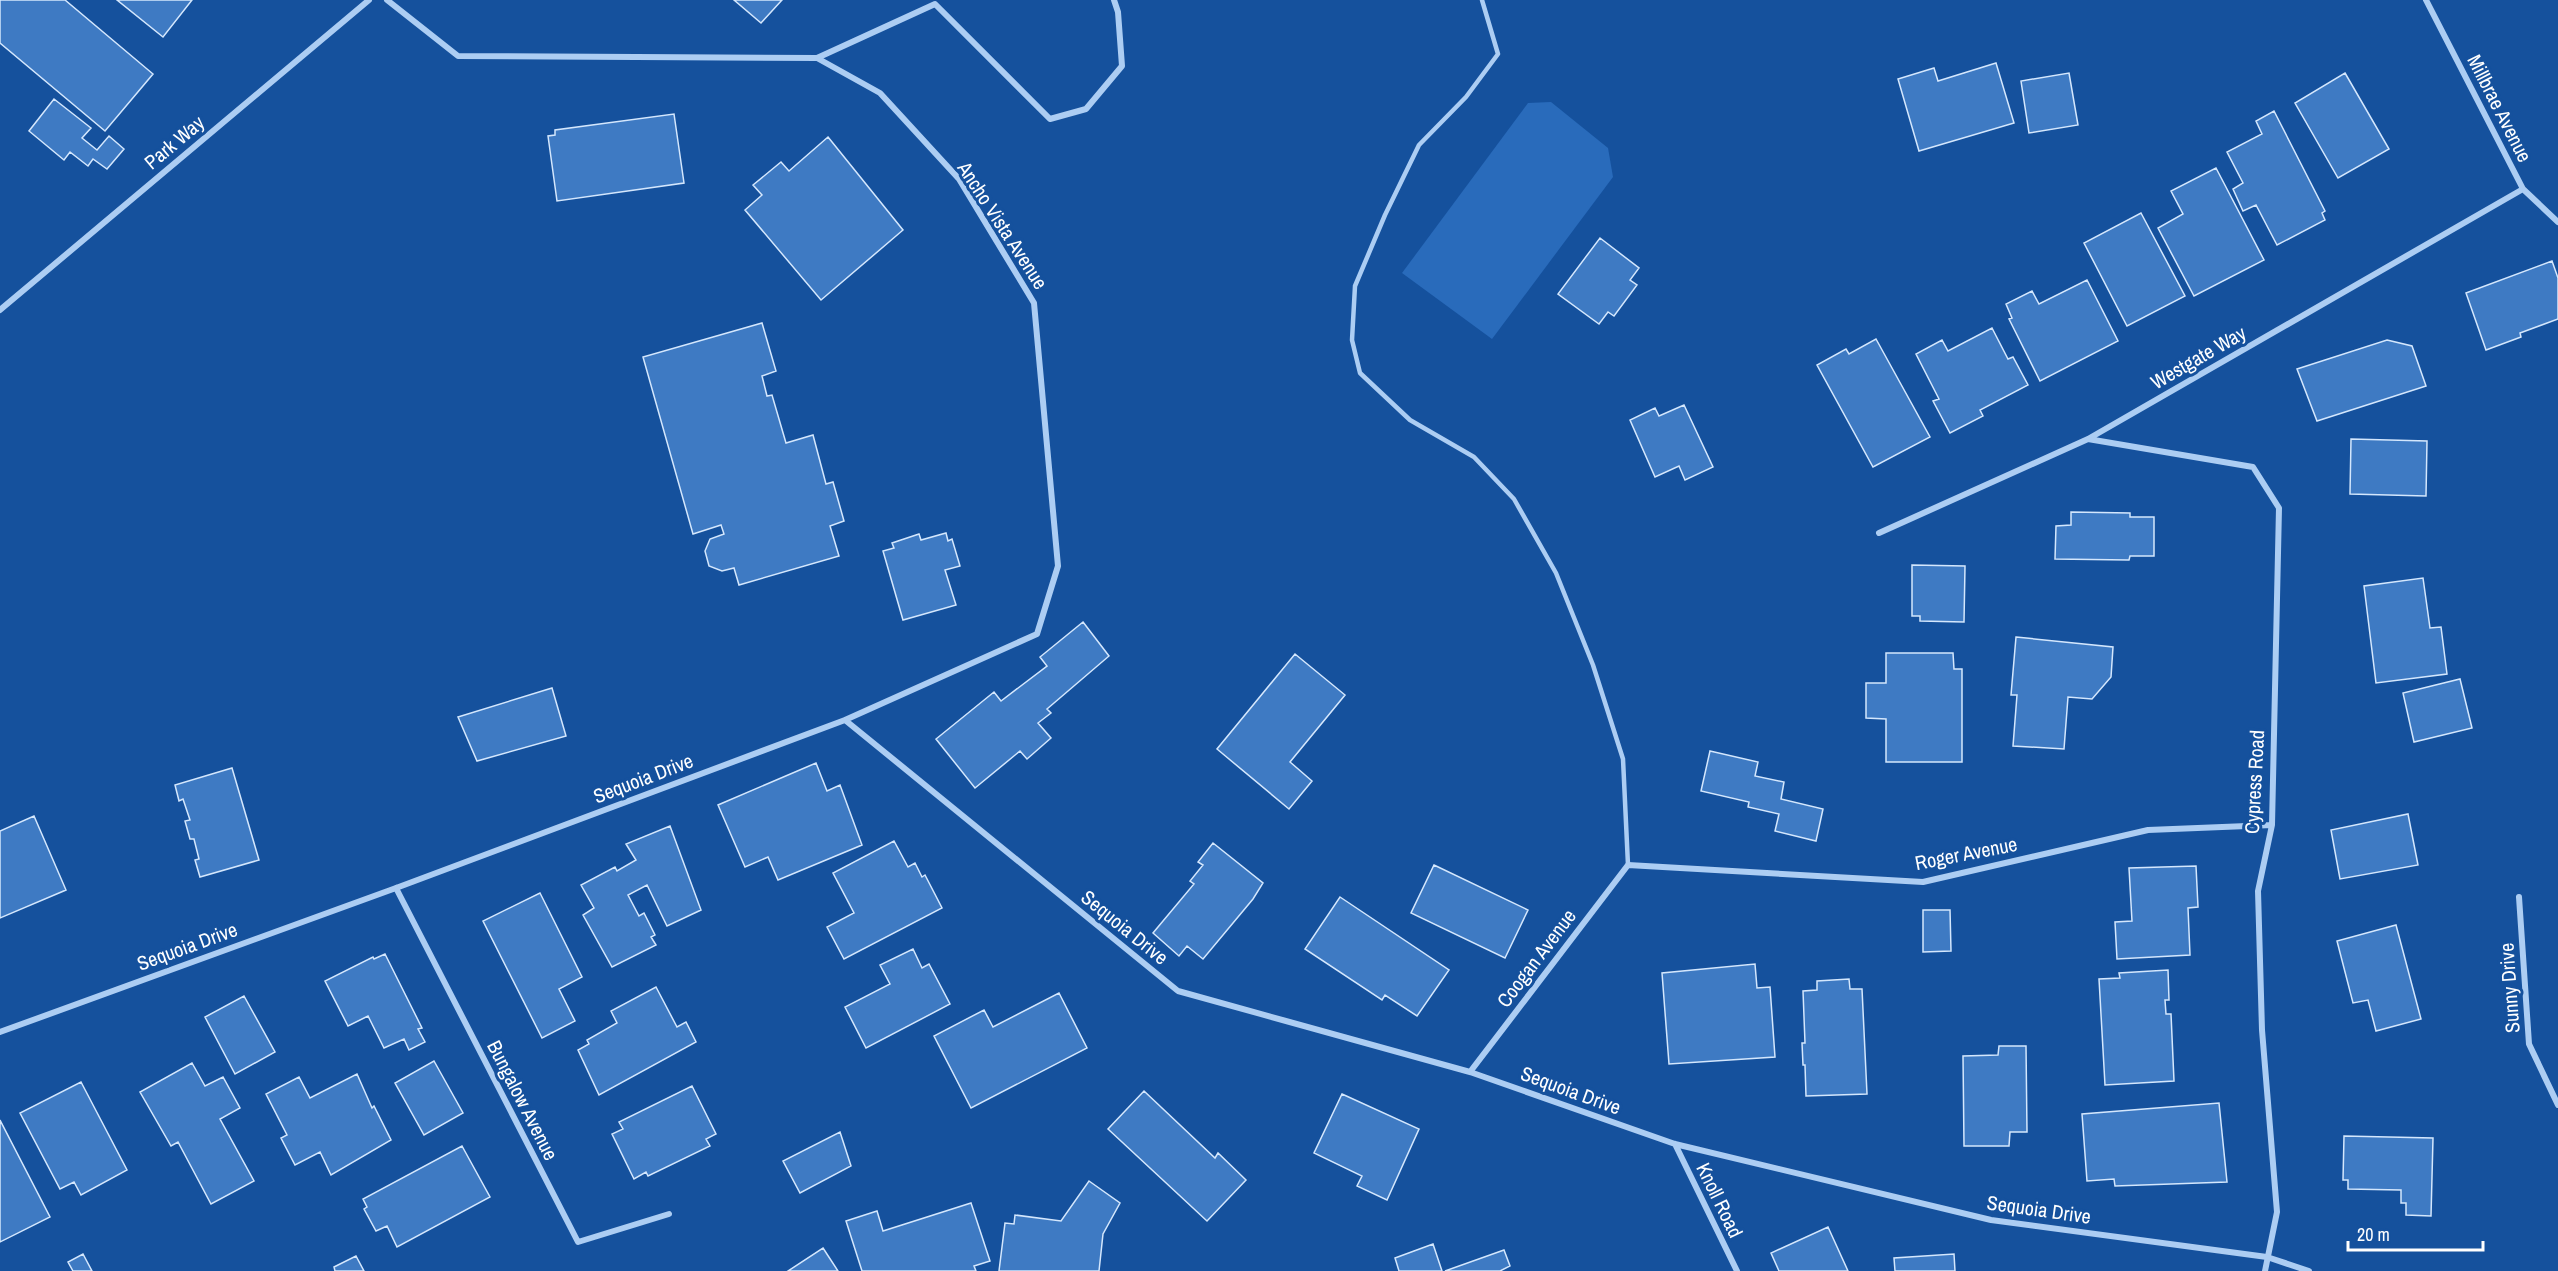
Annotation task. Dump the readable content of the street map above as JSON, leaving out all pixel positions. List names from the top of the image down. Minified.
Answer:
{"streets":{"street":["Millbrae Avenue","Park Way","Ancho Vista Avenue","Westgate Way","Sequoia Drive","Cypress Road","Roger Avenue","Coogan Avenue","Sunny Drive","Bungalow Avenue","Knoll Road"]},"crossings":[["Millbrae Avenue","Westgate Way"],["Ancho Vista Avenue","Sequoia Drive"],["Westgate Way","Cypress Road"],["Sequoia Drive","Cypress Road"],["Sequoia Drive","Coogan Avenue"],["Sequoia Drive","Bungalow Avenue"],["Sequoia Drive","Knoll Road"],["Cypress Road","Roger Avenue"],["Roger Avenue","Coogan Avenue"]],"scale_bar":"20 m"}
